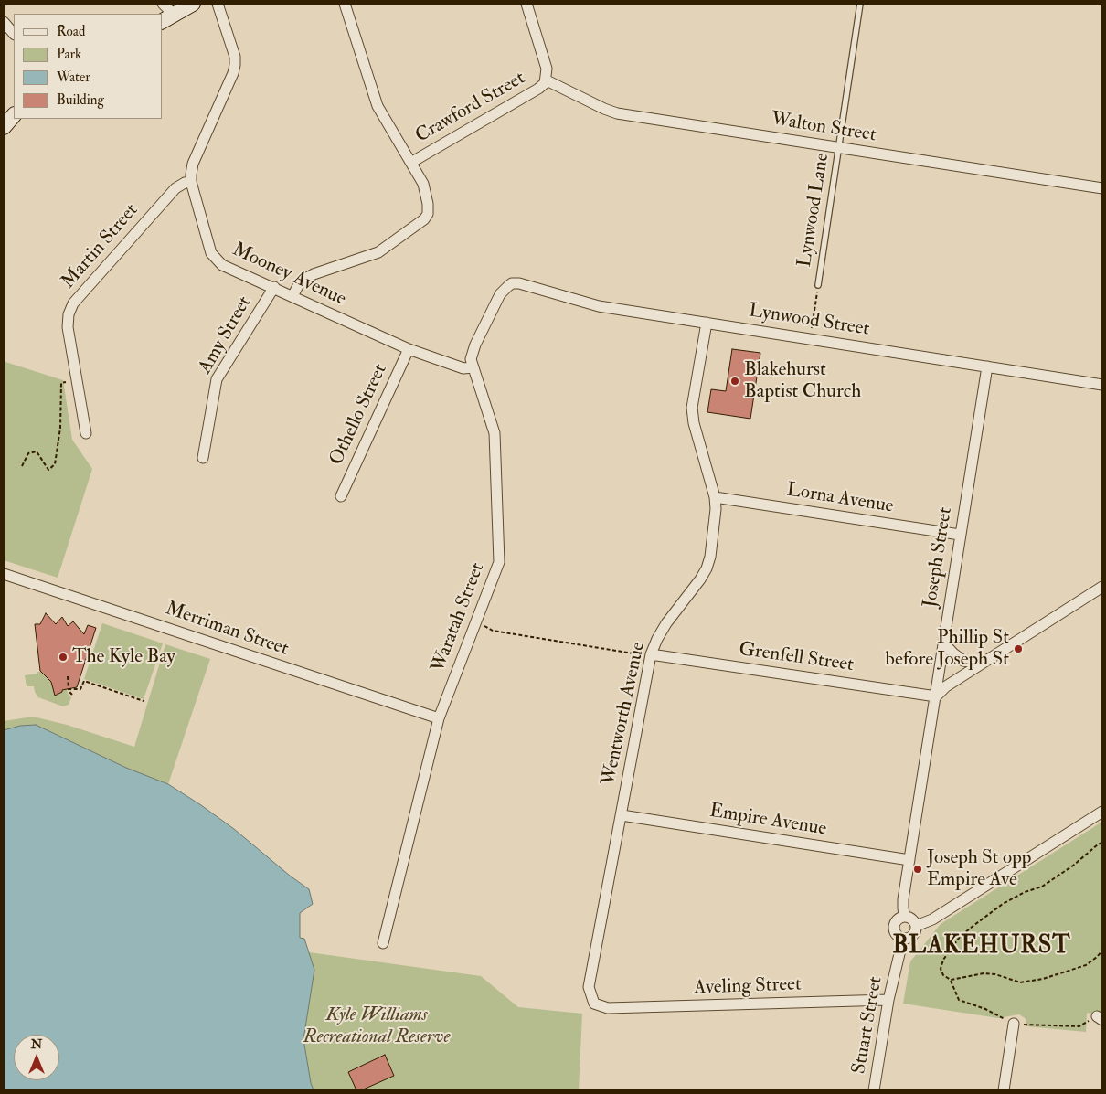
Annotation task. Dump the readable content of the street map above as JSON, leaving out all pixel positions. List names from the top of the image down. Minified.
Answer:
{"streets":{"street":["Crawford Street","Walton Street","Martin Street","Mooney Avenue","Lynwood Street","Amy Street","Othello Street","Lorna Avenue","Joseph Street","Waratah Street","Merriman Street","Grenfell Street","Wentworth Avenue","Empire Avenue","Aveling Street","Stuart Street"],"lane":["Lynwood Lane"]},"crossings":[["Crawford Street","Walton Street"],["Walton Street","Lynwood Lane"],["Martin Street","Mooney Avenue"],["Mooney Avenue","Amy Street"],["Mooney Avenue","Othello Street"],["Mooney Avenue","Waratah Street"],["Lynwood Street","Joseph Street"],["Lynwood Street","Waratah Street"],["Lynwood Street","Wentworth Avenue"],["Lorna Avenue","Joseph Street"],["Lorna Avenue","Wentworth Avenue"],["Joseph Street","Grenfell Street"],["Joseph Street","Empire Avenue"],["Joseph Street","Stuart Street"],["Waratah Street","Merriman Street"],["Grenfell Street","Wentworth Avenue"],["Wentworth Avenue","Empire Avenue"],["Wentworth Avenue","Aveling Street"],["Aveling Street","Stuart Street"]],"districts":["BLAKEHURST"],"parks":["Kyle Williams Recreational Reserve"],"places":["Blakehurst Baptist Church","Phillip St before Joseph St","The Kyle Bay","Joseph St opp Empire Ave"],"legend":["Road","Park","Water","Building"],"north":"top"}
